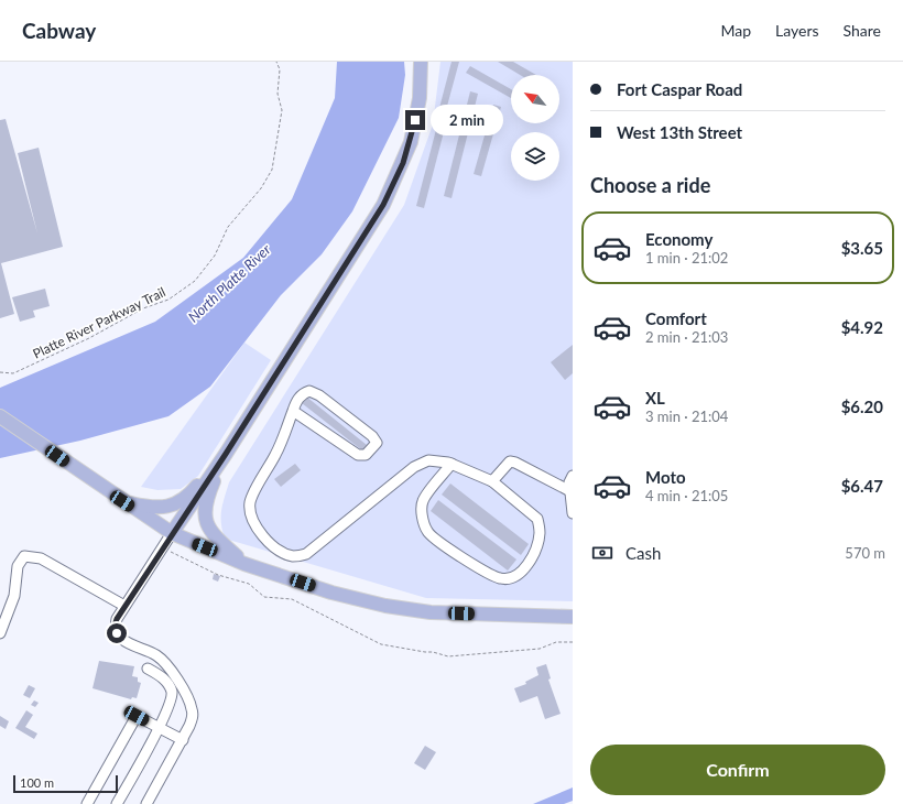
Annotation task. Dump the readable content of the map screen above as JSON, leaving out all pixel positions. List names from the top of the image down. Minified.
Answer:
{"streets":{"path":["Platte River Parkway Trail"]},"water":["North Platte River"],"scale_bar":"100 m","north":"top left","page":{"header":"Cabway","nav":["Map","Layers","Share"],"banner":["Fort Caspar Road","West 13th Street"],"bubble":"2 min","heading":"Choose a ride","list":[{"name":"Economy","note":"1 min · 21:02","value":"$3.65"},{"name":"Comfort","note":"2 min · 21:03","value":"$4.92"},{"name":"XL","note":"3 min · 21:04","value":"$6.20"},{"name":"Moto","note":"4 min · 21:05","value":"$6.47"}],"pay":["Cash","570 m"],"buttons":"Confirm","scale":"100 m"}}
